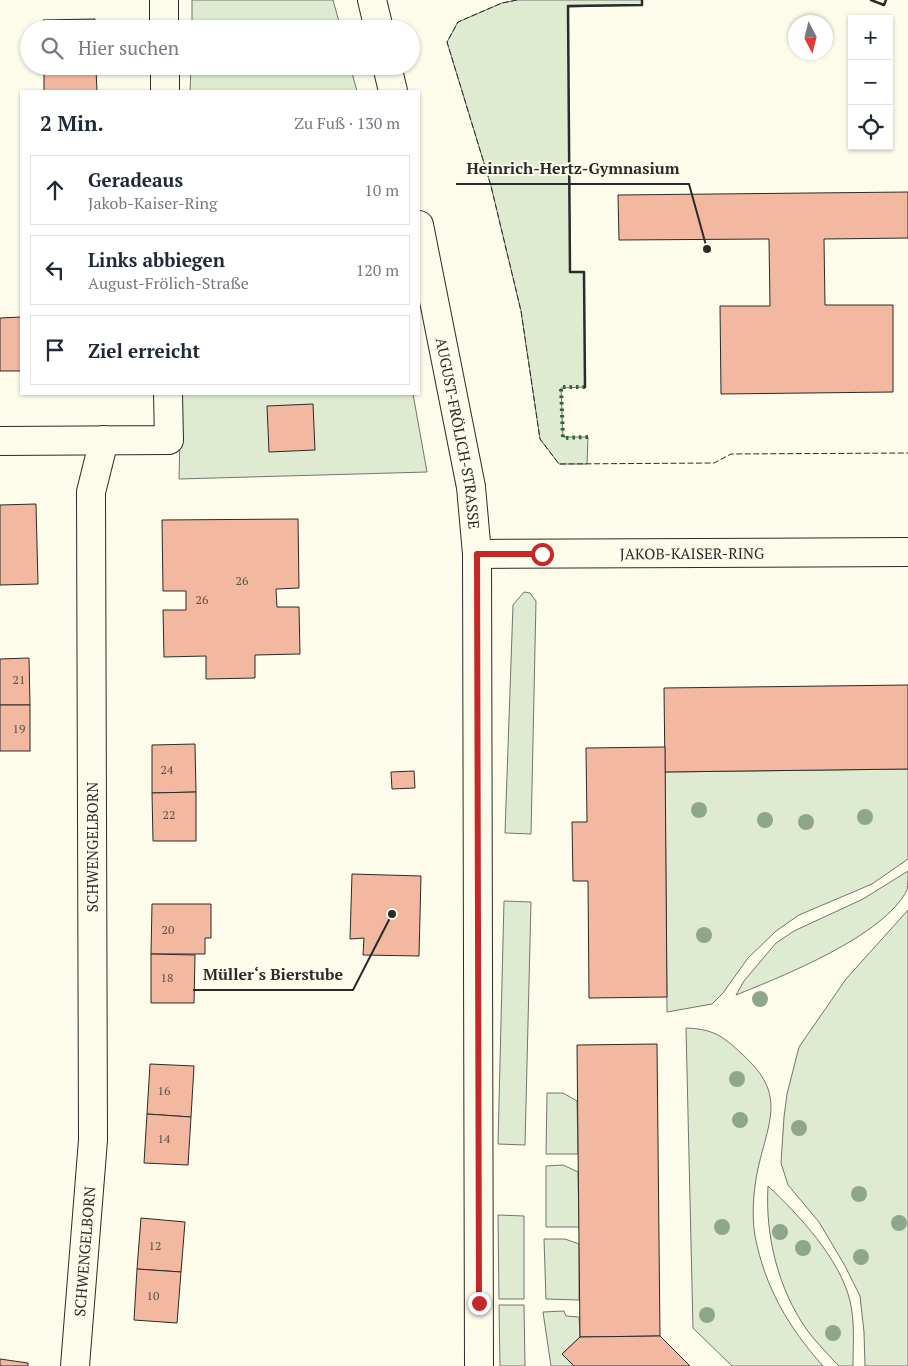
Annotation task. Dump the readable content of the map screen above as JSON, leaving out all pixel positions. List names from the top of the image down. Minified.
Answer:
{"streets":{"street":["AUGUST-FRÖLICH-STRASSE","JAKOB-KAISER-RING","SCHWENGELBORN"]},"crossings":[["AUGUST-FRÖLICH-STRASSE","JAKOB-KAISER-RING"]],"places":["Heinrich-Hertz-Gymnasium","Müller‘s Bierstube"],"house_numbers":["26","26","21","19","24","22","20","18","16","14","12","10"],"north":"bottom","page":{"map_buttons":["+","−"],"search":"Hier suchen","heading":["2 Min.","Zu Fuß · 130 m"],"list":[["Geradeaus","Jakob-Kaiser-Ring","10 m"],["Links abbiegen","August-Frölich-Straße","120 m"],"Ziel erreicht"]}}
